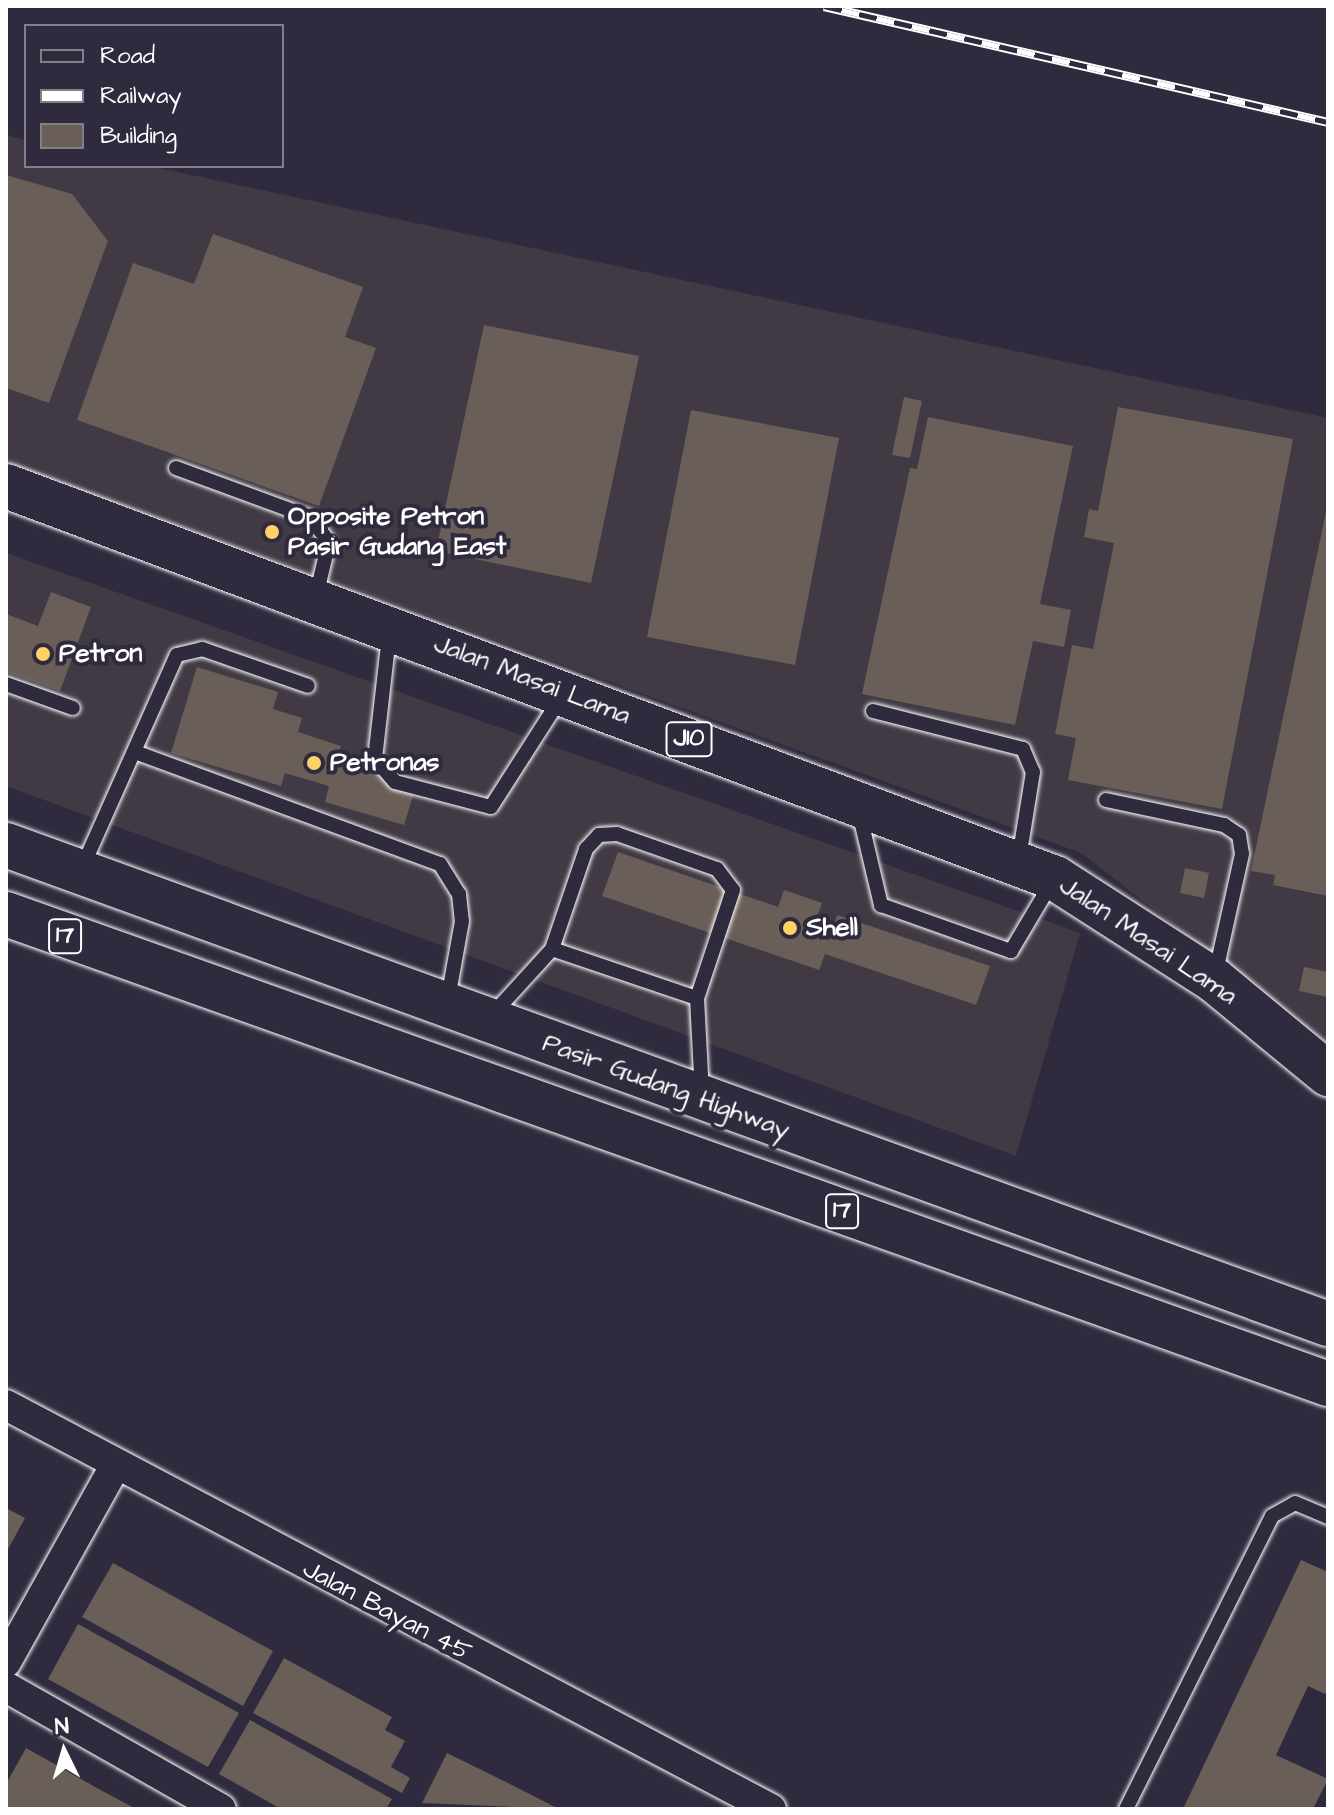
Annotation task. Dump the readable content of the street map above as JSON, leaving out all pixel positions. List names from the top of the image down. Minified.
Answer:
{"streets":{"main road":["Jalan Masai Lama","J10","17","Pasir Gudang Highway"],"street":["Jalan Bayan 45"]},"places":["Opposite Petron Pasir Gudang East","Petron","Petronas","Shell"],"legend":["Road","Railway","Building"],"north":"top"}
